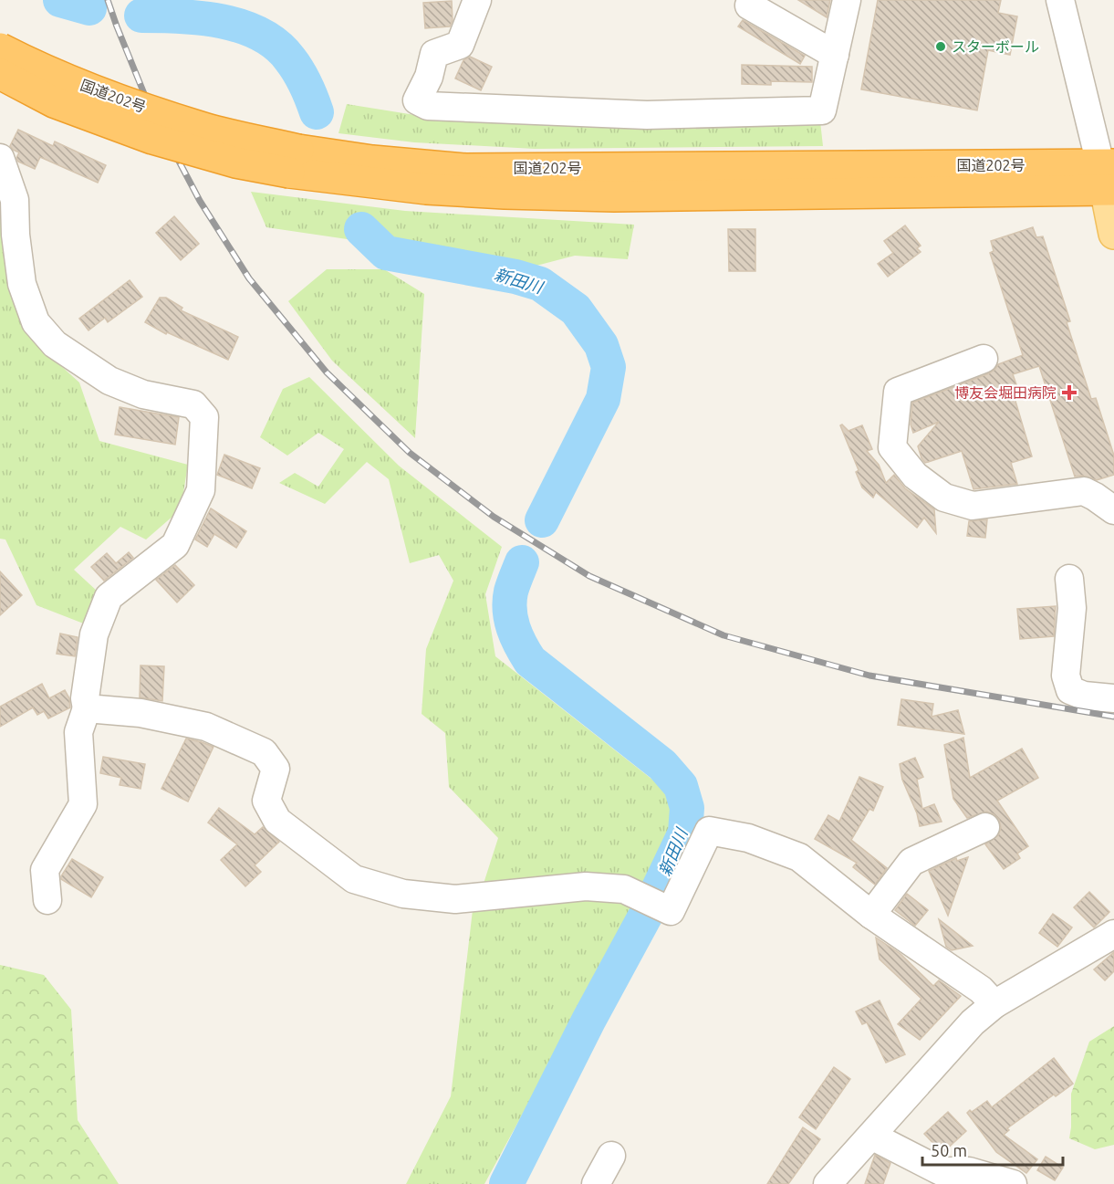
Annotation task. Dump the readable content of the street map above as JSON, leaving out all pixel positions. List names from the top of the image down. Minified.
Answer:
{"streets":{"highway":["国道202号"]},"water":["新田川"],"places":{"other":["スターボール"],"health":["博友会堀田病院"]},"scale_bar":"50 m"}
